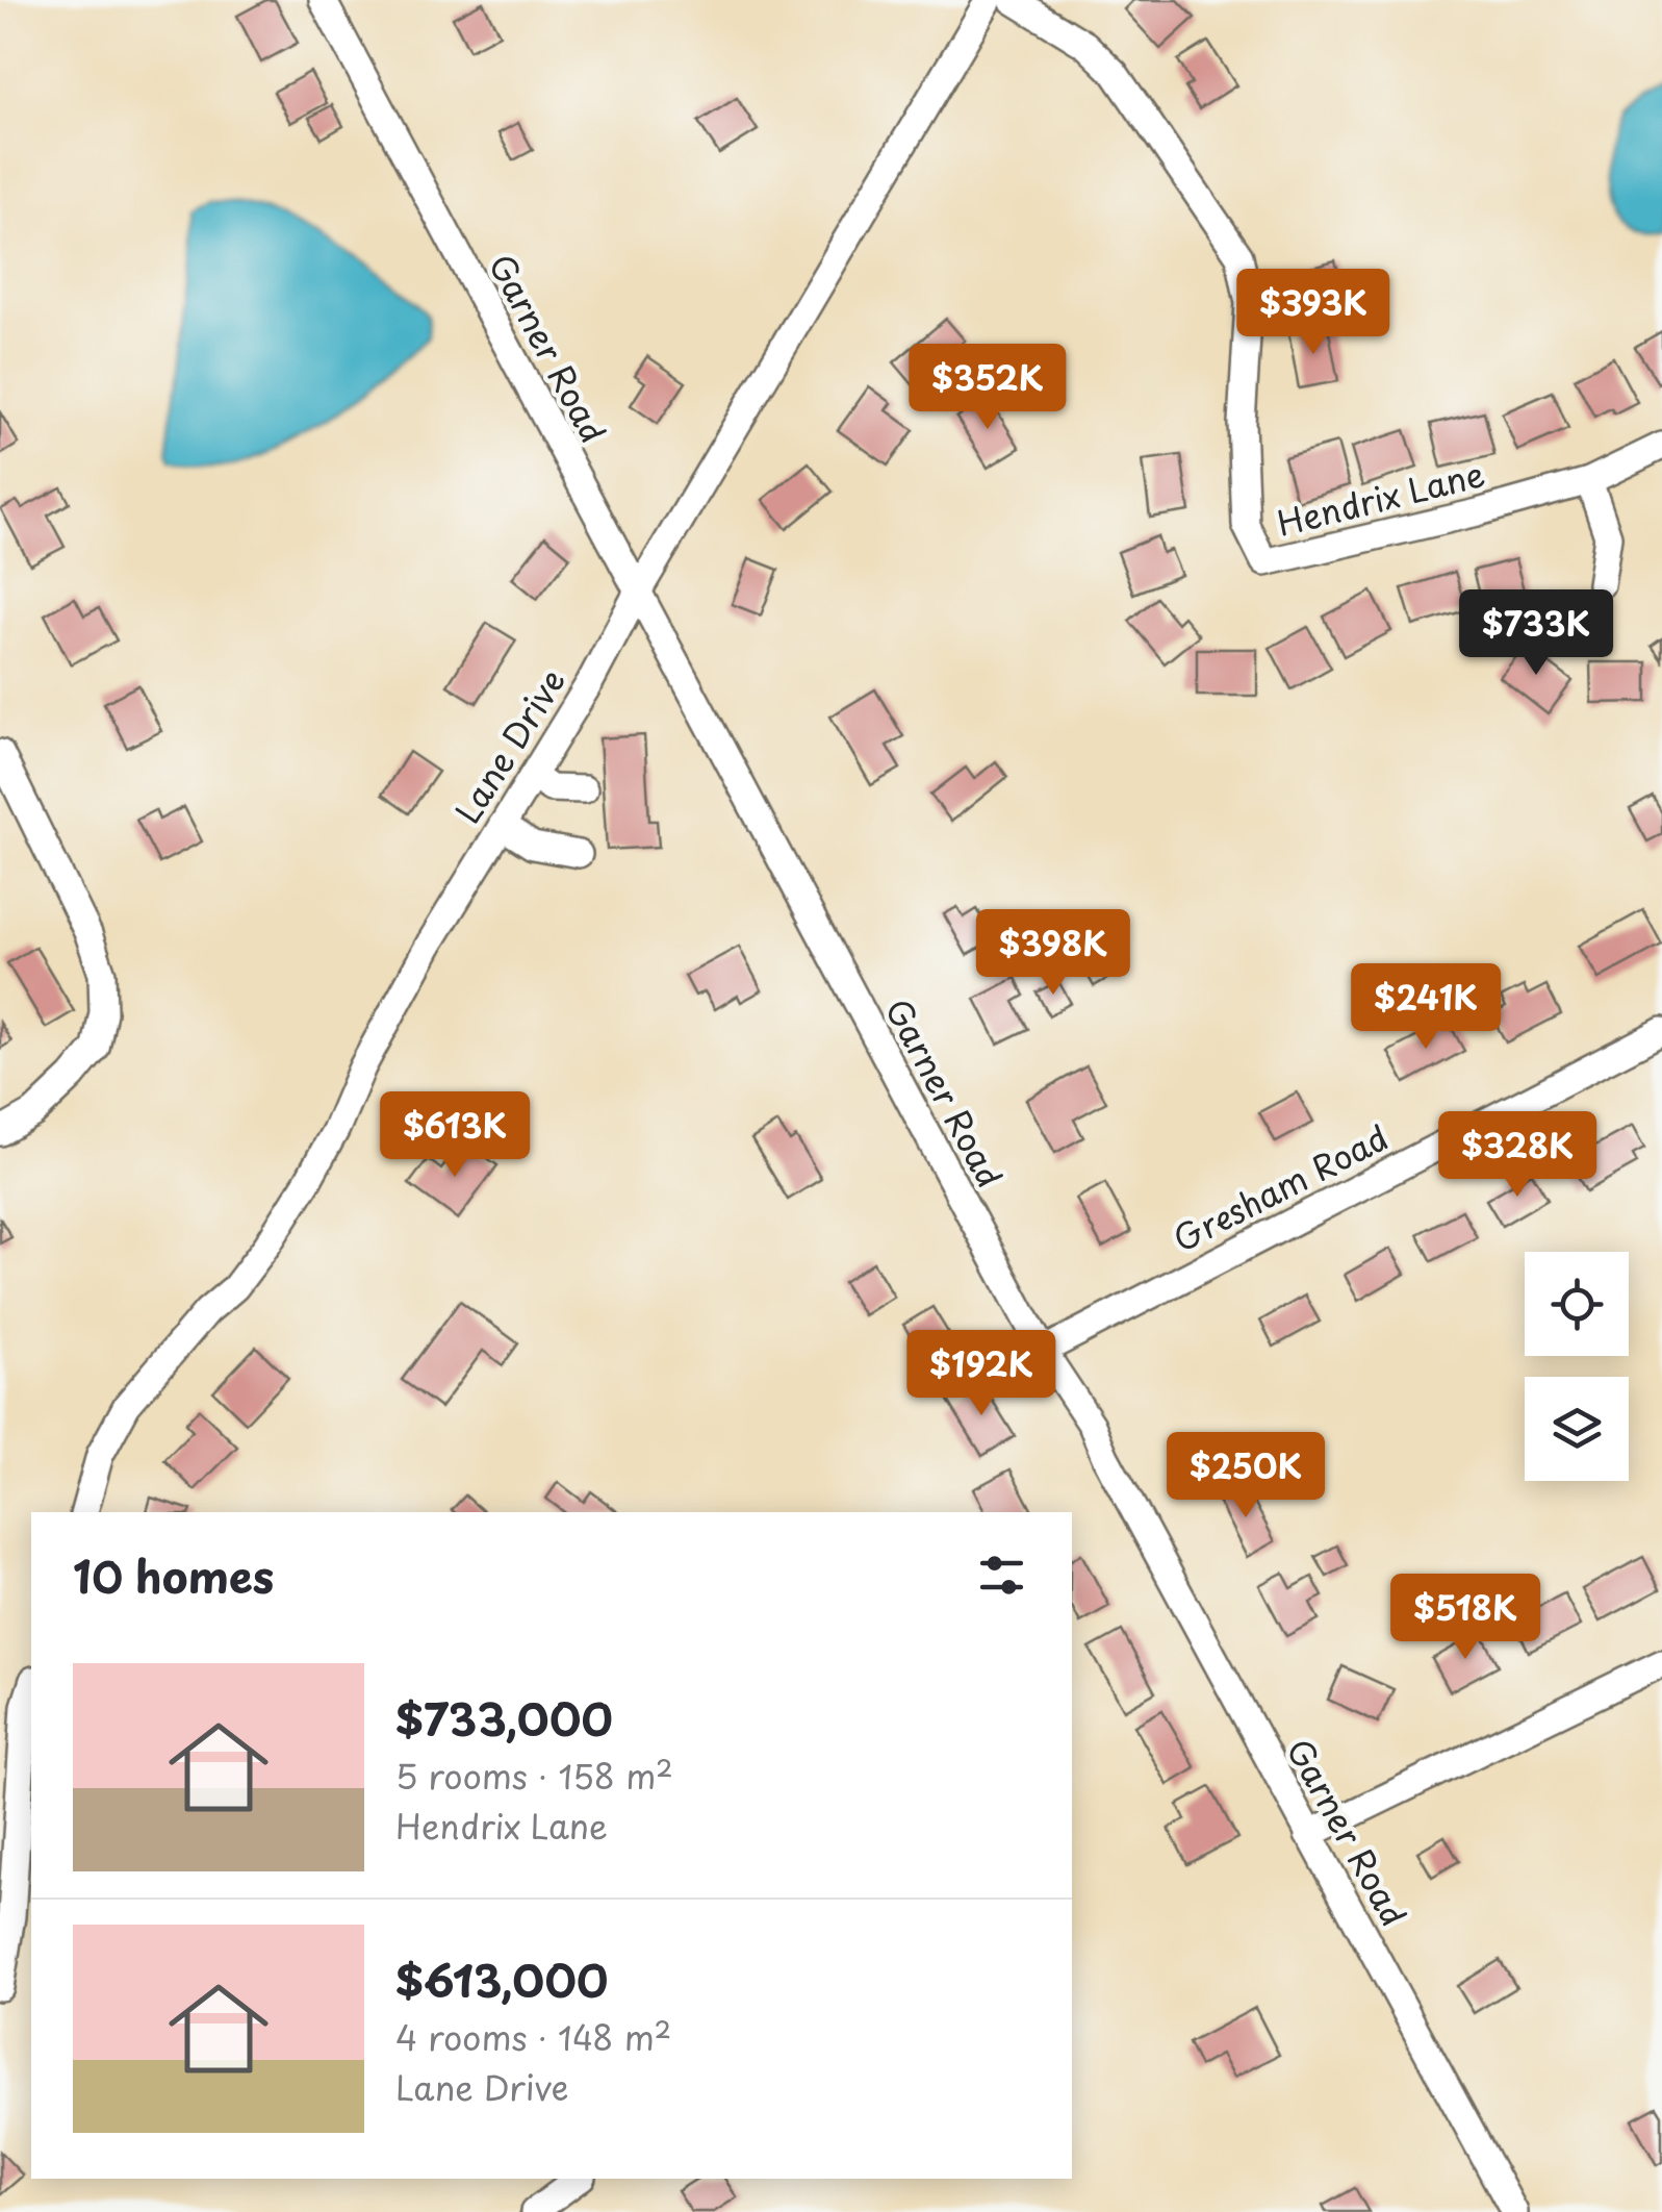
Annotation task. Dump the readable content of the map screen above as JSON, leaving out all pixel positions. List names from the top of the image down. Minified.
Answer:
{"streets":{"street":["Garner Road","Hendrix Lane","Lane Drive","Gresham Road"]},"crossings":[["Garner Road","Lane Drive"],["Garner Road","Gresham Road"]],"page":{"price":["$393K","$352K","$733K","$398K","$241K","$613K","$328K","$192K","$250K","$518K"],"heading":"10 homes","list":[{"name":"$733,000","note":"5 rooms · 158 m² · Hendrix Lane"},{"name":"$613,000","note":"4 rooms · 148 m² · Lane Drive"}]}}
